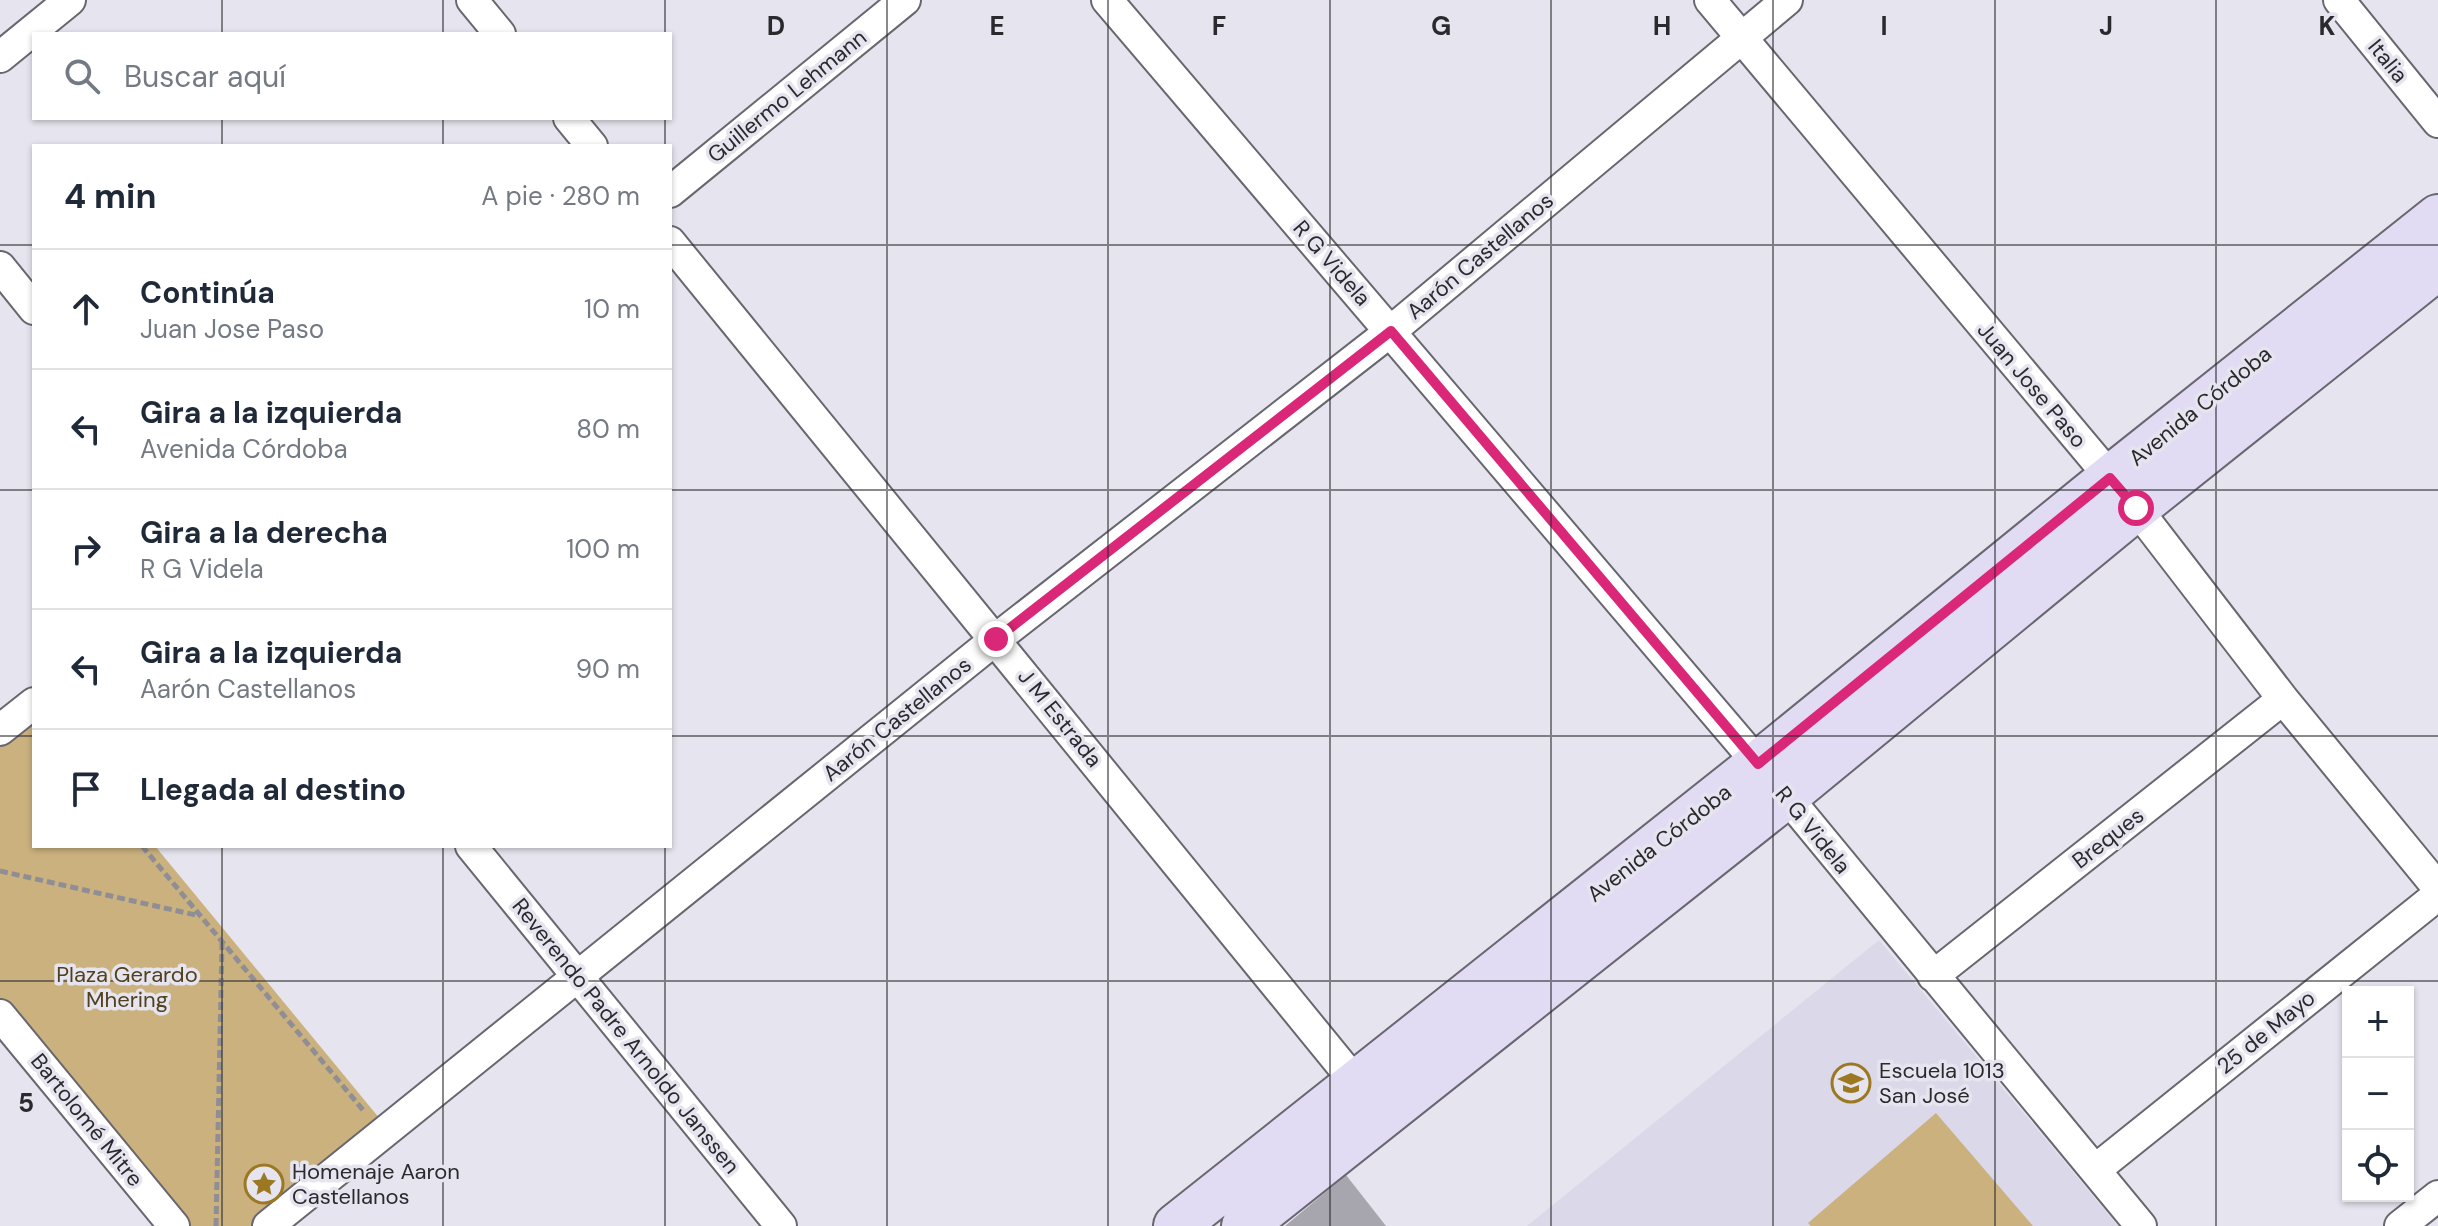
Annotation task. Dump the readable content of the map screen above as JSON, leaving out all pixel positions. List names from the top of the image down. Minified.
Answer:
{"streets":{"main road":["Avenida Córdoba"],"street":["Italia","Guillermo Lehmann","Aarón Castellanos","R G Videla","Juan Jose Paso","J M Estrada","Breques","25 de Mayo","Reverendo Padre Arnoldo Janssen","Bartolomé Mitre"]},"crossings":[["Aarón Castellanos","R G Videla"],["Aarón Castellanos","Juan Jose Paso"],["Aarón Castellanos","J M Estrada"],["Aarón Castellanos","Reverendo Padre Arnoldo Janssen"],["R G Videla","Avenida Córdoba"],["R G Videla","Breques"],["R G Videla","25 de Mayo"],["Juan Jose Paso","Avenida Córdoba"],["Juan Jose Paso","Breques"],["Avenida Córdoba","J M Estrada"]],"parks":["Plaza Gerardo Mhering"],"places":{"school or university":["Escuela 1013 San José"],"place":["Homenaje Aaron Castellanos"]},"page":{"search":"Buscar aquí","heading":["4 min","A pie · 280 m"],"list":[["Continúa","Juan Jose Paso","10 m"],["Gira a la izquierda","Avenida Córdoba","80 m"],["Gira a la derecha","R G Videla","100 m"],["Gira a la izquierda","Aarón Castellanos","90 m"],"Llegada al destino"],"map_buttons":["+","−"]},"grid":{"columns":["D","E","F","G","H","I","J","K"],"rows":["5"]}}
